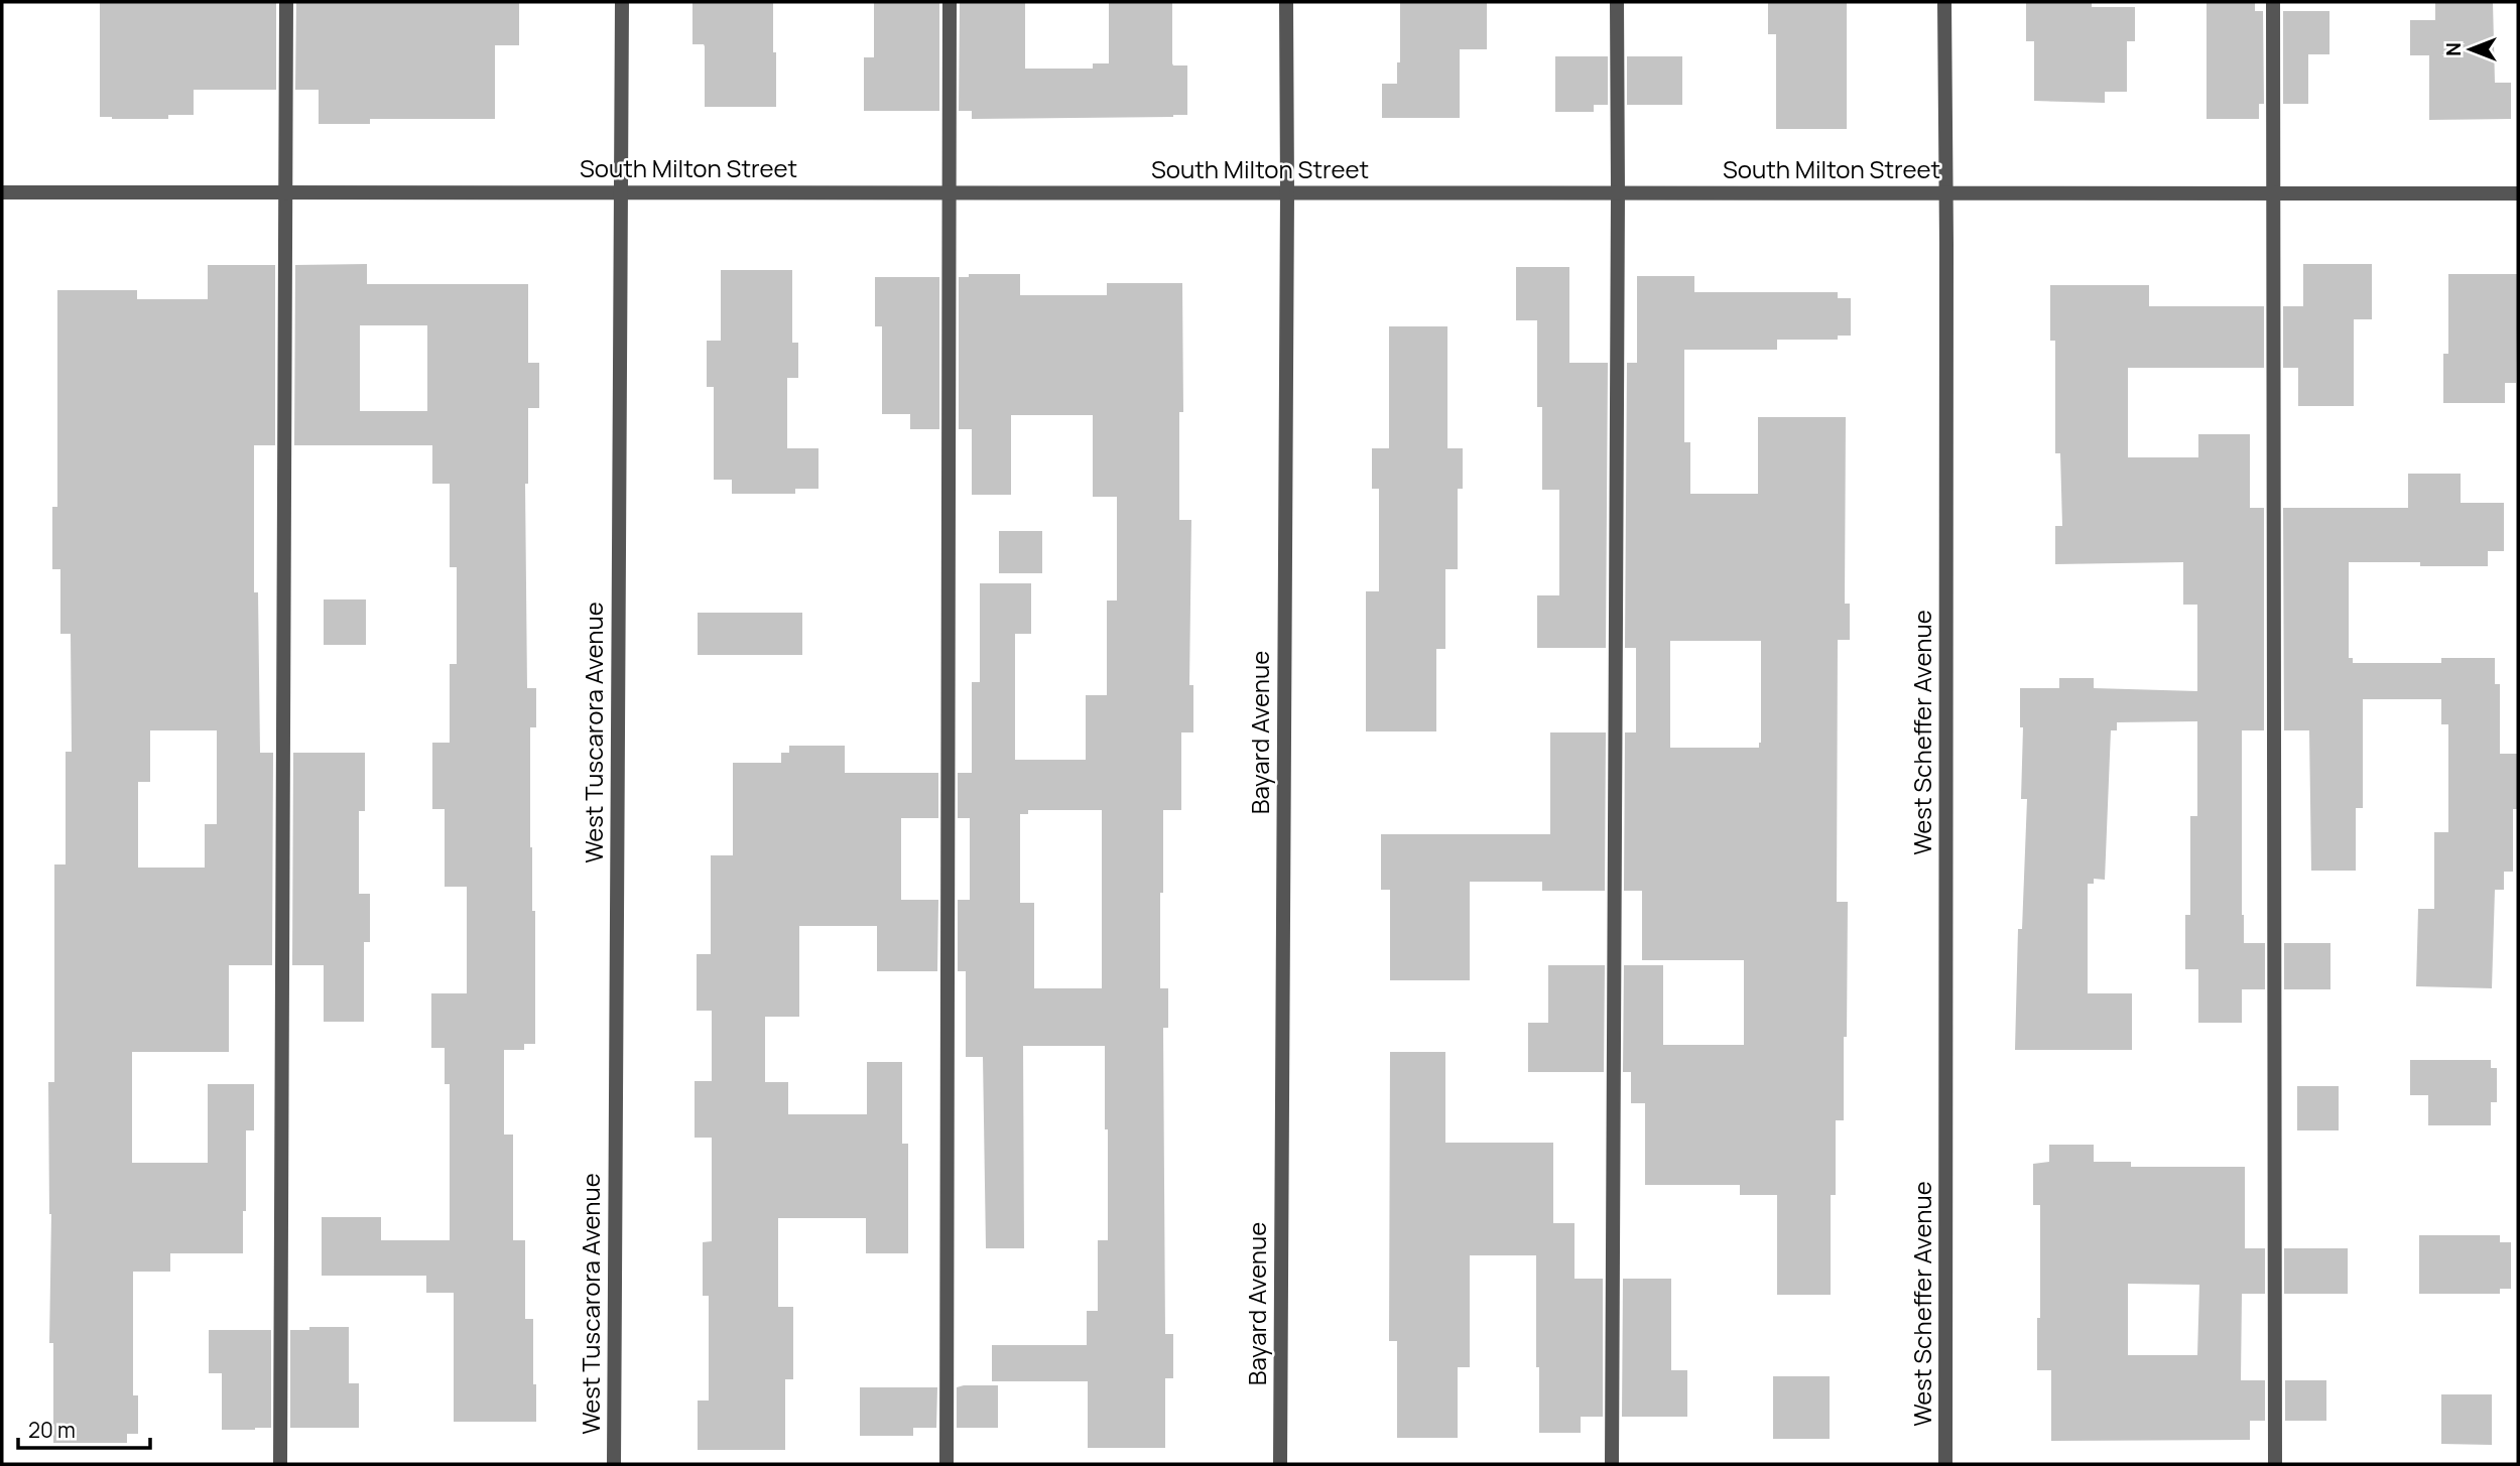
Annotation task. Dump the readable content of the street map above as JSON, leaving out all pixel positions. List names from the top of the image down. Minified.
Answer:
{"streets":{"street":["South Milton Street","West Tuscarora Avenue","Bayard Avenue","West Scheffer Avenue"]},"crossings":[["South Milton Street","West Tuscarora Avenue"],["South Milton Street","Bayard Avenue"],["South Milton Street","West Scheffer Avenue"]],"scale_bar":"20 m","north":"left"}
